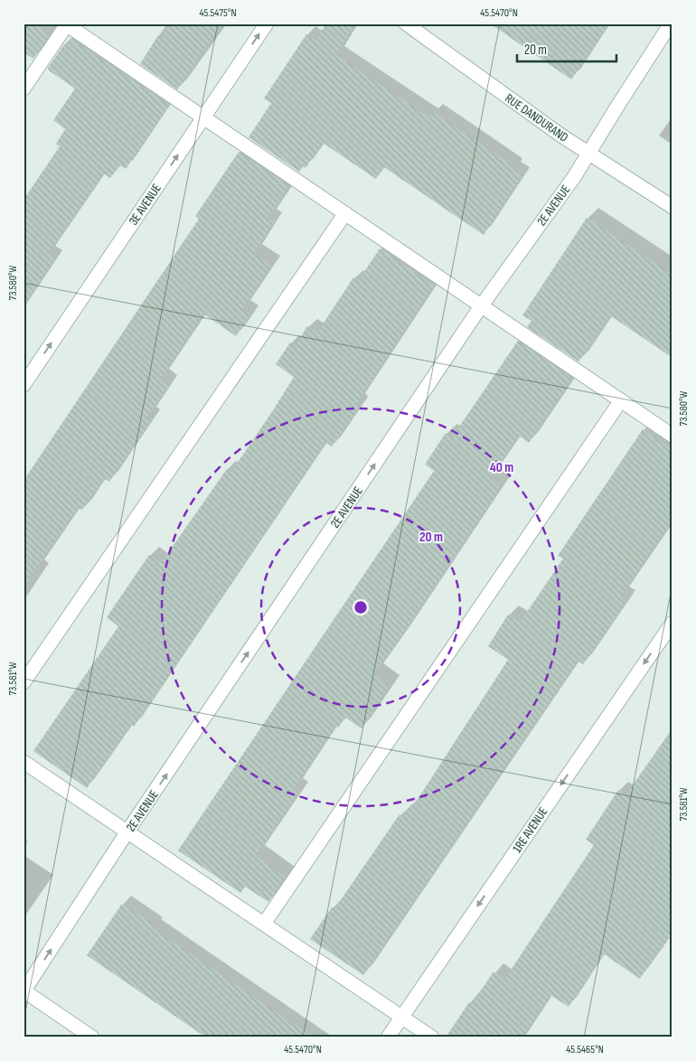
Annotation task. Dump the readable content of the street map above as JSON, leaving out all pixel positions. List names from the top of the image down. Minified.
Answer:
{"streets":{"street":["RUE DANDURAND","3E AVENUE","2E AVENUE","1RE AVENUE"]},"crossings":[["RUE DANDURAND","2E AVENUE"]],"one_way":["3E AVENUE","2E AVENUE","1RE AVENUE"],"scale_bar":"20 m","coordinates":["45.5475°N","45.5470°N","73.580°W","73.581°W","45.5465°N"],"rings":["40 m","20 m"]}
